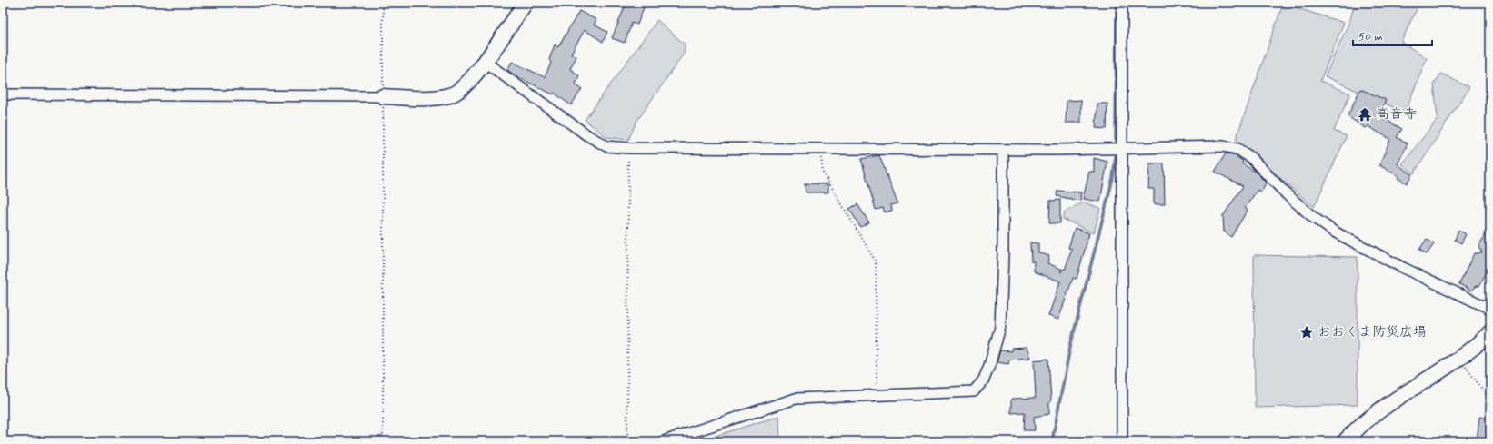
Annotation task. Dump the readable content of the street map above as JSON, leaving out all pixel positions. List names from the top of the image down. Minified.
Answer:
{"places":{"temple":["高音寺"],"place":["おおくま防災広場"]},"scale_bar":"50 m"}
